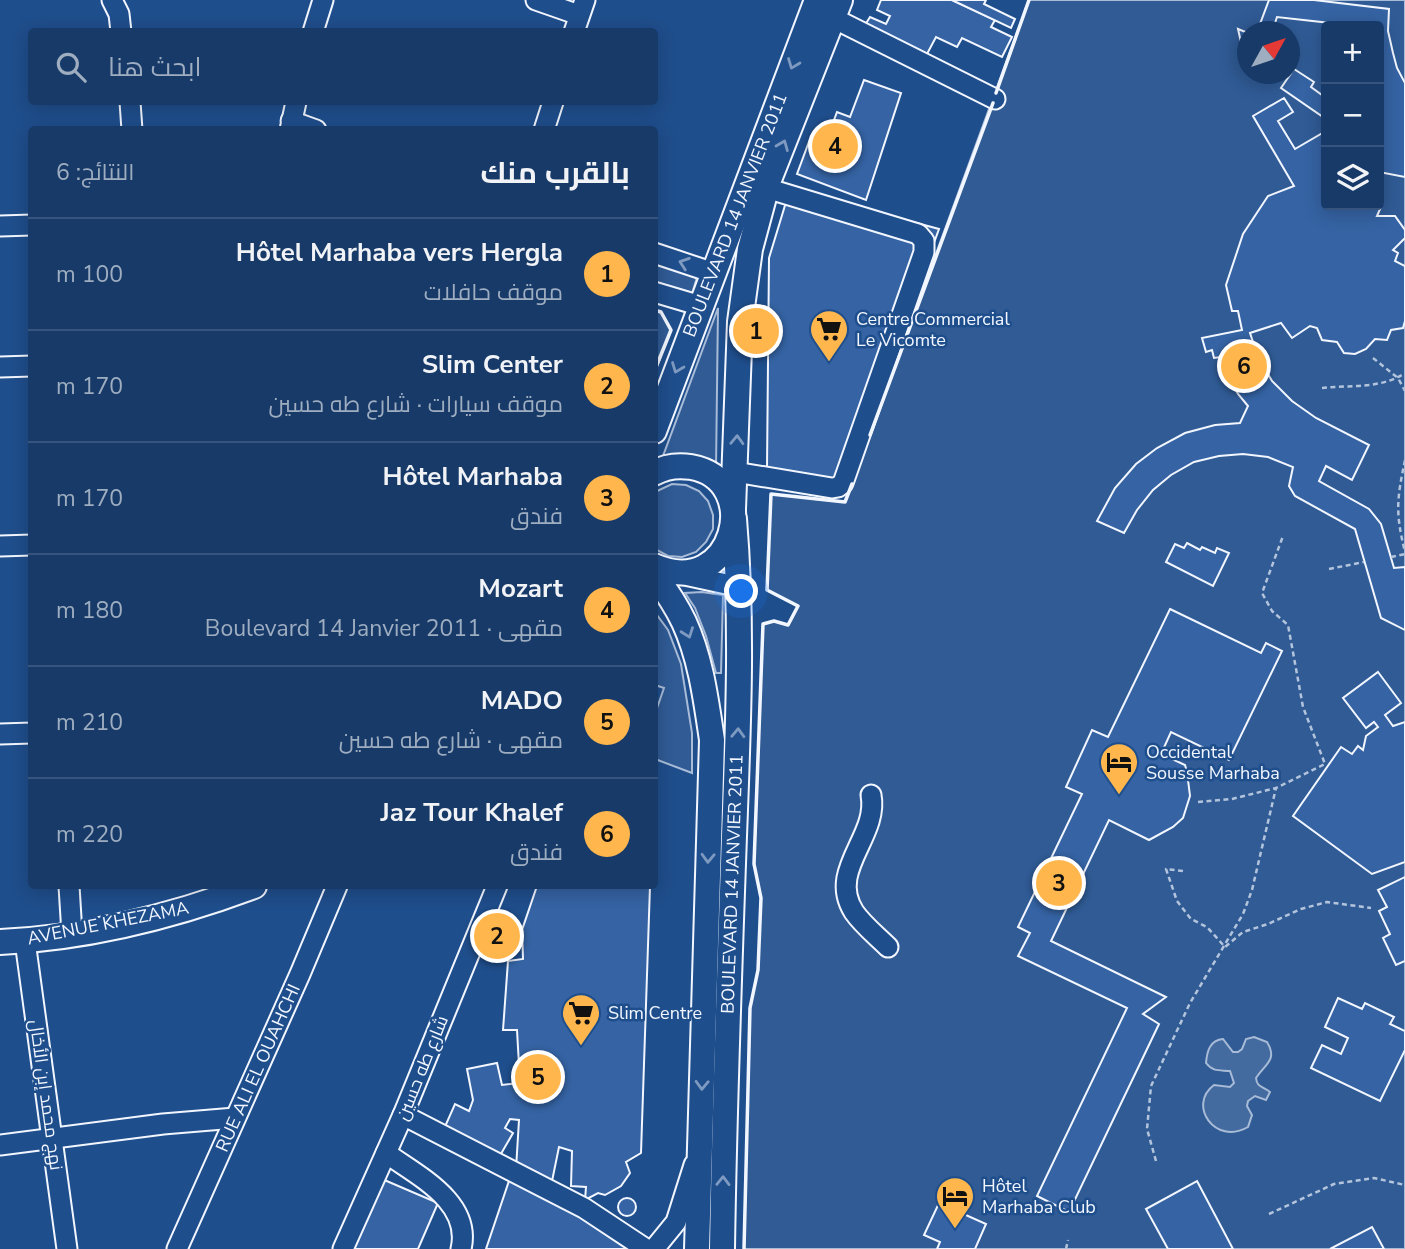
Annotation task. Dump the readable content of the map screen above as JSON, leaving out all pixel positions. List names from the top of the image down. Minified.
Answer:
{"streets":{"main road":["BOULEVARD 14 JANVIER 2011","AVENUE KHEZAMA"],"street":["RUE ALI EL OUAHCHI","شارع طه حسين","نهج محمد إبن الأخال"]},"crossings":[["AVENUE KHEZAMA","نهج محمد إبن الأخال"]],"places":{"supermarket":["Centre Commercial Le Vicomte","Slim Centre"],"hotel":["Occidental Sousse Marhaba","Hôtel Marhaba Club"]},"north":"top right","page":{"map_buttons":["+","−"],"search":"ابحث هنا","pins":["4","1","6","3","2","5"],"heading":["بالقرب منك","النتائج: 6"],"list":[{"mark":"1","name":"Hôtel Marhaba vers Hergla","note":"موقف حافلات","value":"100 m"},{"mark":"2","name":"Slim Center","note":"موقف سيارات · شارع طه حسين","value":"170 m"},{"mark":"3","name":"Hôtel Marhaba","note":"فندق","value":"170 m"},{"mark":"4","name":"Mozart","note":"مقهى · Boulevard 14 Janvier 2011","value":"180 m"},{"mark":"5","name":"MADO","note":"مقهى · شارع طه حسين","value":"210 m"},{"mark":"6","name":"Jaz Tour Khalef","note":"فندق","value":"220 m"}]}}
